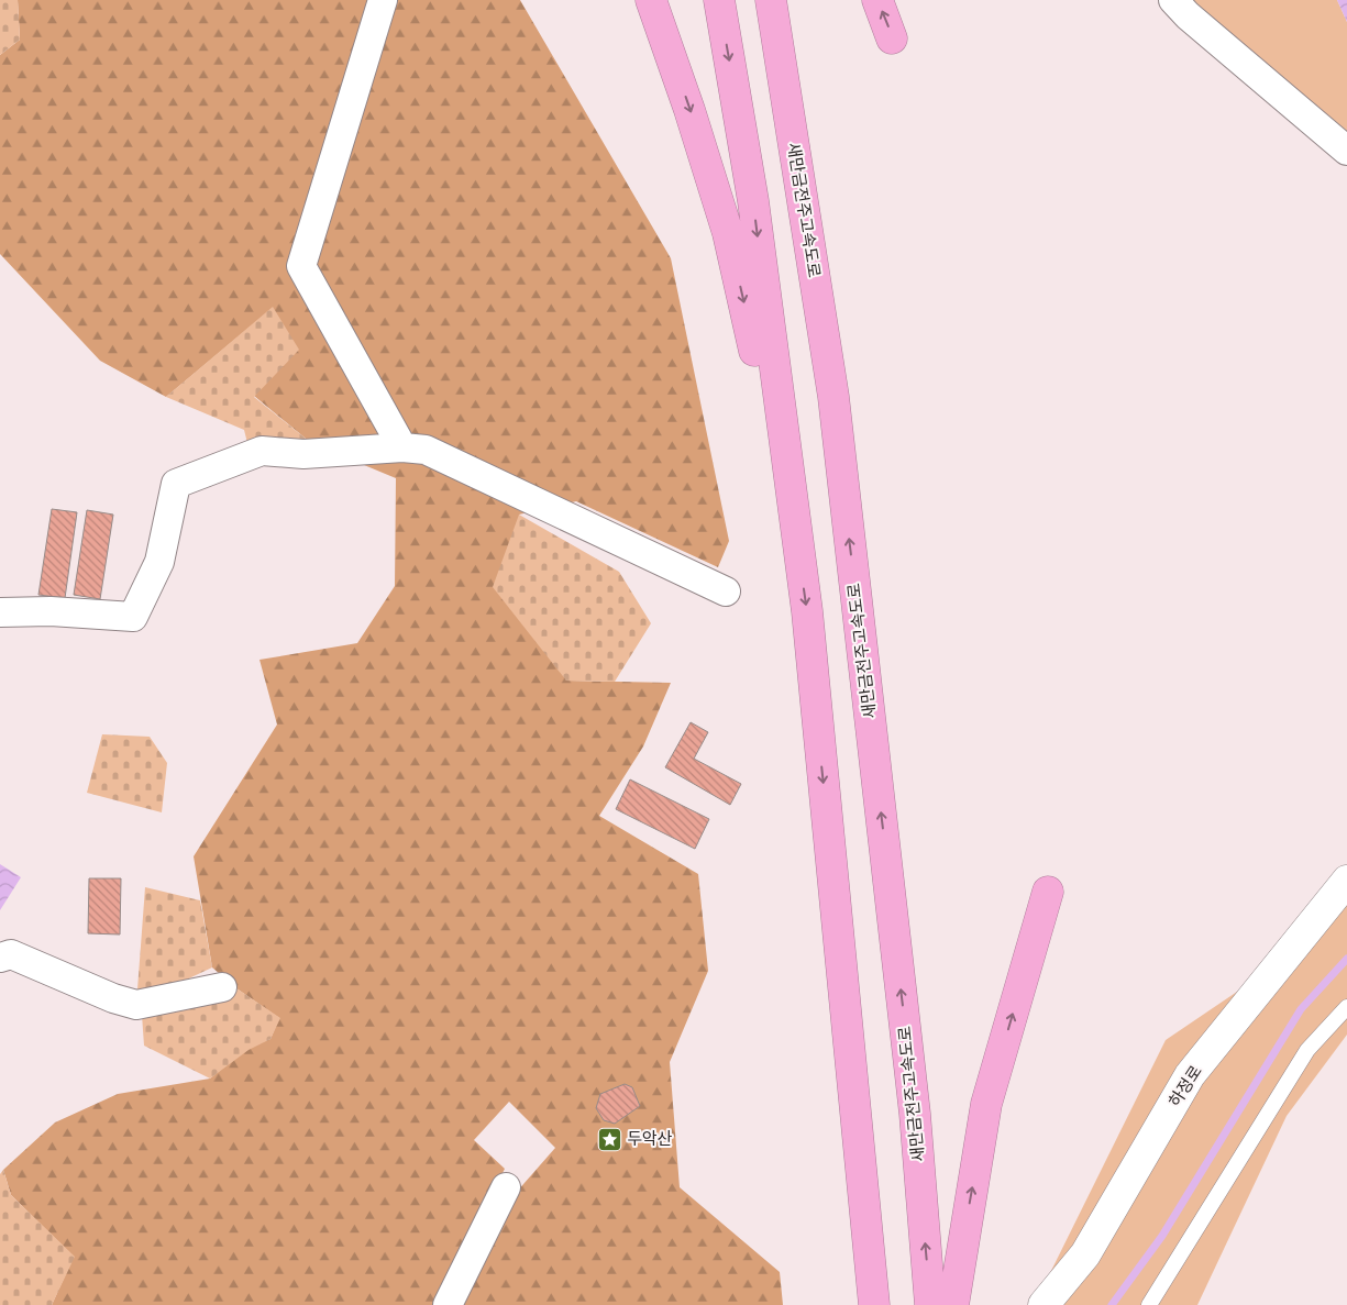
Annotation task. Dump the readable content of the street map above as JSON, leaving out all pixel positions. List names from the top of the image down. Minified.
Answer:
{"streets":{"highway":["새만금전주고속도로"],"street":["하정로"]},"places":{"place":["두악산"]}}
